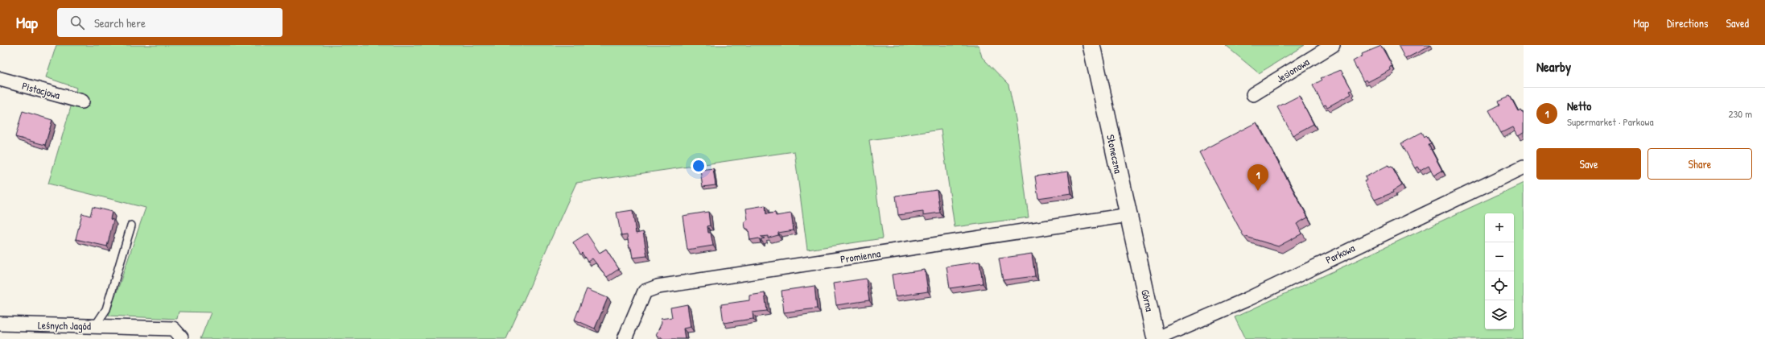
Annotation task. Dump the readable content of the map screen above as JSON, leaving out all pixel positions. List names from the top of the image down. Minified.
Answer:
{"streets":{"street":["Jesionowa","Pistacjowa","Słoneczna","Parkowa","Promienna","Górna","Leśnych Jagód"]},"crossings":[["Słoneczna","Promienna"],["Słoneczna","Górna"],["Parkowa","Górna"]],"page":{"header":"Map","search":"Search here","nav":["Map","Directions","Saved"],"heading":"Nearby","list":[{"mark":"1","name":"Netto","note":"Supermarket · Parkowa","value":"230 m"}],"buttons":["Save","Share"],"pins":"1","map_buttons":["+","−"]}}
